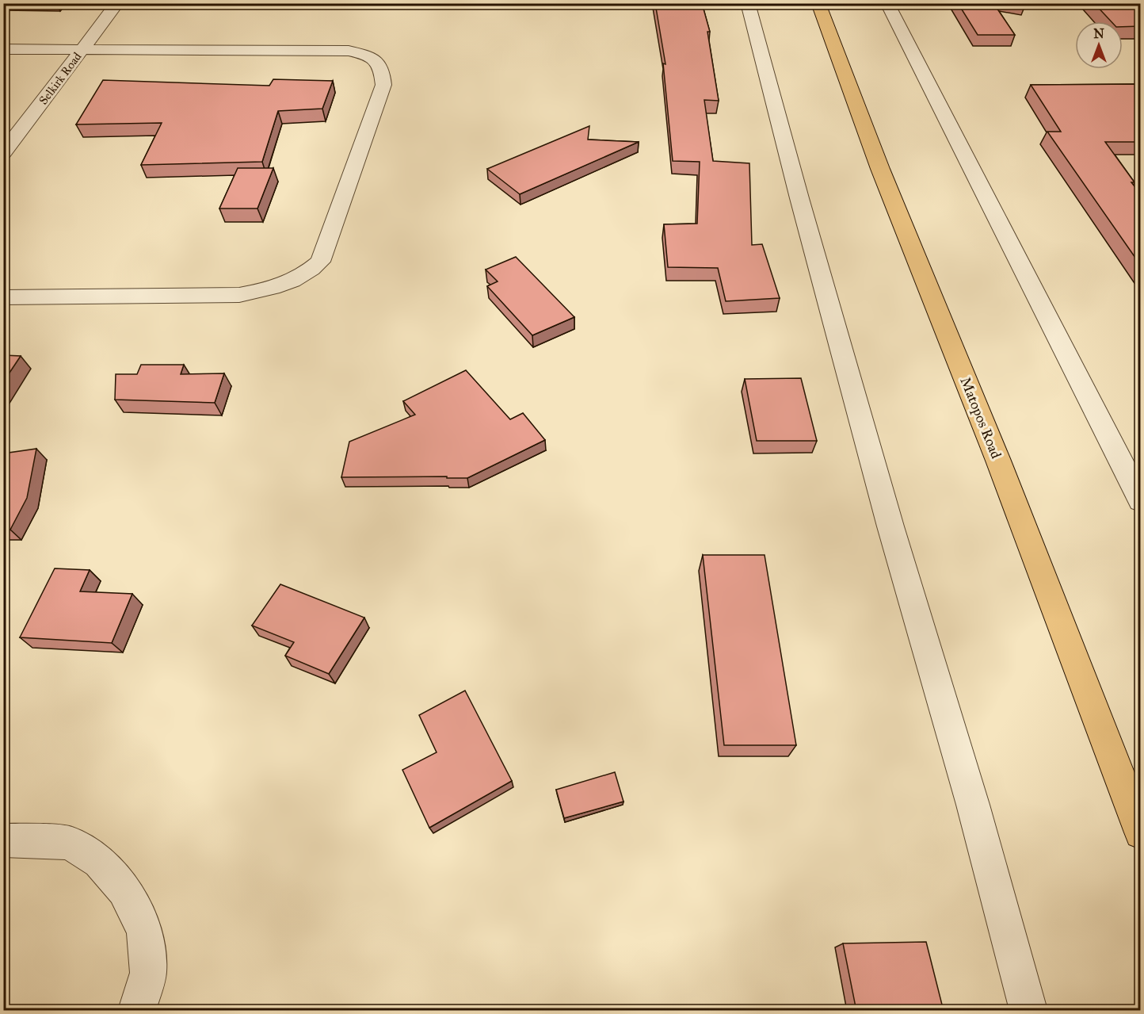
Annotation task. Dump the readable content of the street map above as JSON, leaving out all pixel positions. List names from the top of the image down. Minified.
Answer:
{"streets":{"main road":["Matopos Road"],"street":["Selkirk Road"]},"north":"top"}
